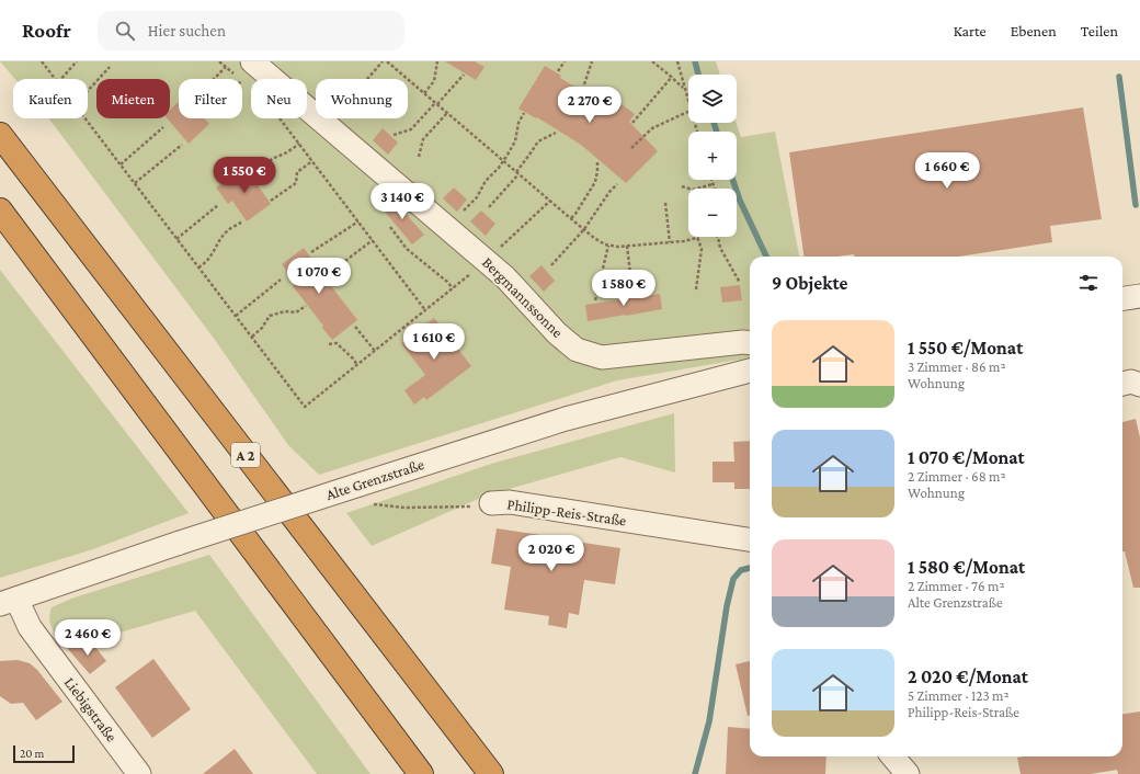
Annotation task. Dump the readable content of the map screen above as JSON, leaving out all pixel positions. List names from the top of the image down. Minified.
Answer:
{"streets":{"highway":["A 2"],"street":["Bergmannssonne","Alte Grenzstraße","Philipp-Reis-Straße","Liebigstraße"]},"crossings":[["Alte Grenzstraße","Philipp-Reis-Straße"],["Alte Grenzstraße","Liebigstraße"]],"scale_bar":"20 m","page":{"header":"Roofr","search":"Hier suchen","nav":["Karte","Ebenen","Teilen"],"map_buttons":["+","−"],"chip":["Kaufen","Mieten","Filter","Neu","Wohnung"],"price":["2 270 €","1 660 €","1 550 €","3 140 €","1 070 €","1 580 €","1 610 €","2 020 €","2 460 €"],"heading":"9 Objekte","list":[{"name":"1 550 €/Monat","note":"3 Zimmer · 86 m² · Wohnung"},{"name":"1 070 €/Monat","note":"2 Zimmer · 68 m² · Wohnung"},{"name":"1 580 €/Monat","note":"2 Zimmer · 76 m² · Alte Grenzstraße"},{"name":"2 020 €/Monat","note":"5 Zimmer · 123 m² · Philipp-Reis-Straße"}],"scale":"20 m"}}
